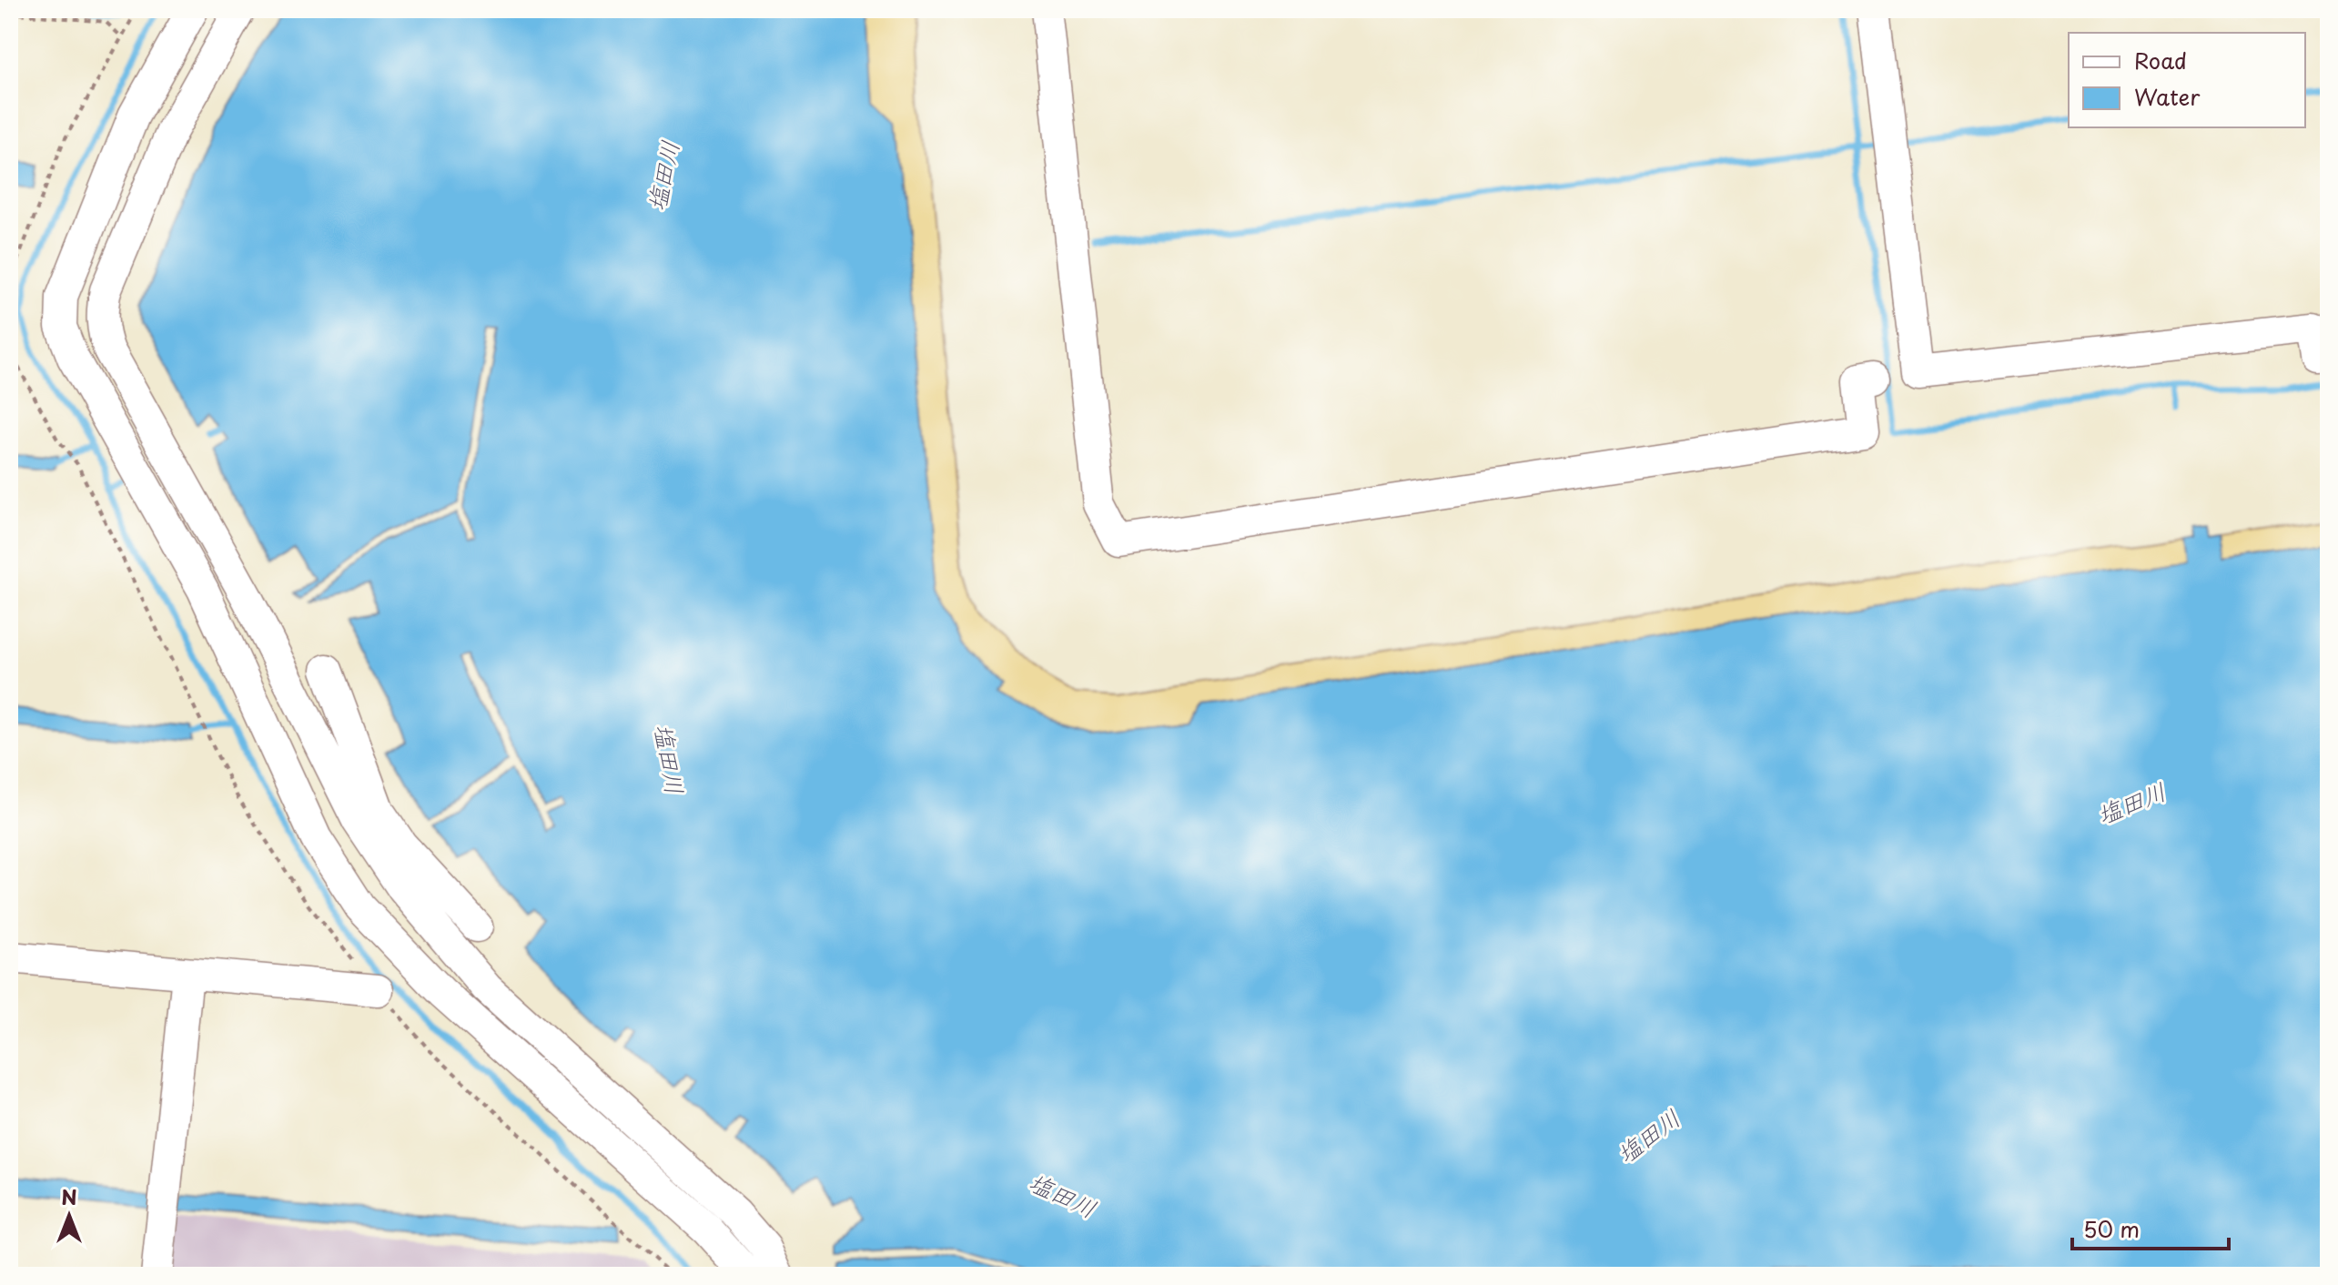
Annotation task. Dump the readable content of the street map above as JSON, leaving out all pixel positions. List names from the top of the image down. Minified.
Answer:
{"water":["塩田川"],"legend":["Road","Water"],"scale_bar":"50 m","north":"top"}
